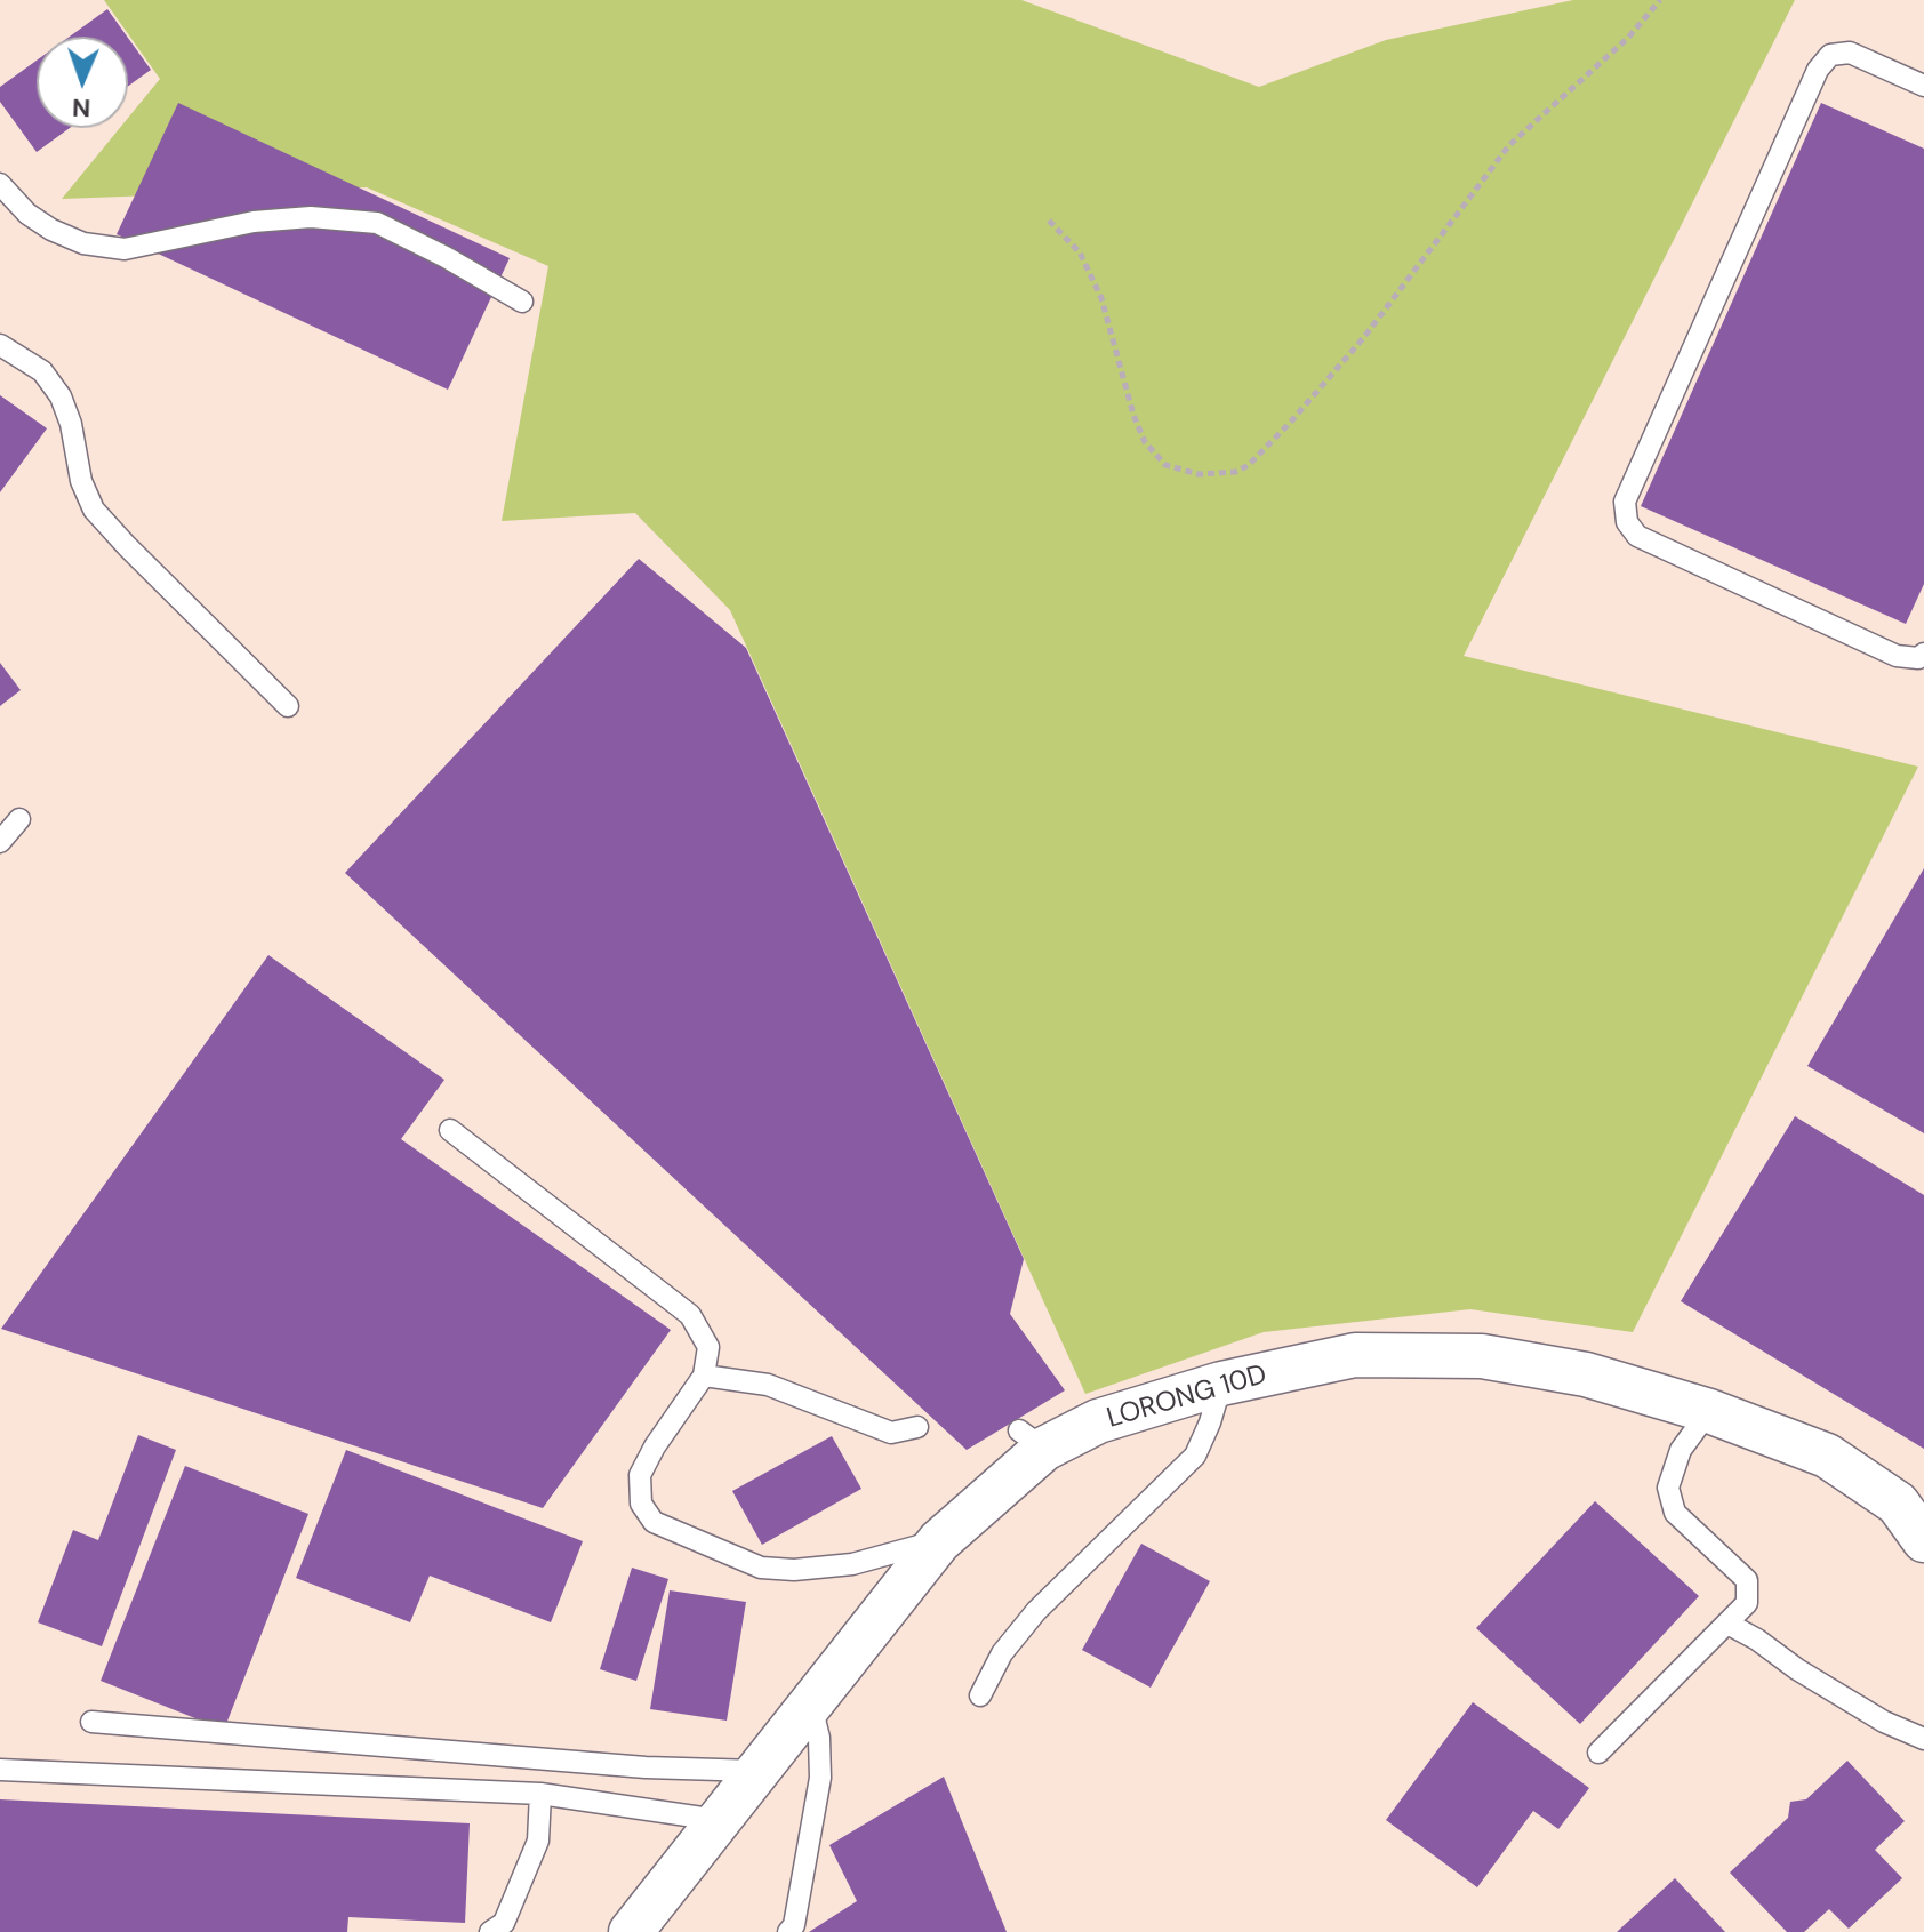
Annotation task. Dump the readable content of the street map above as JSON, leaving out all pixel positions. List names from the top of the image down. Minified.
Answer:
{"streets":{"street":["LORONG 10D"]},"north":"bottom"}
